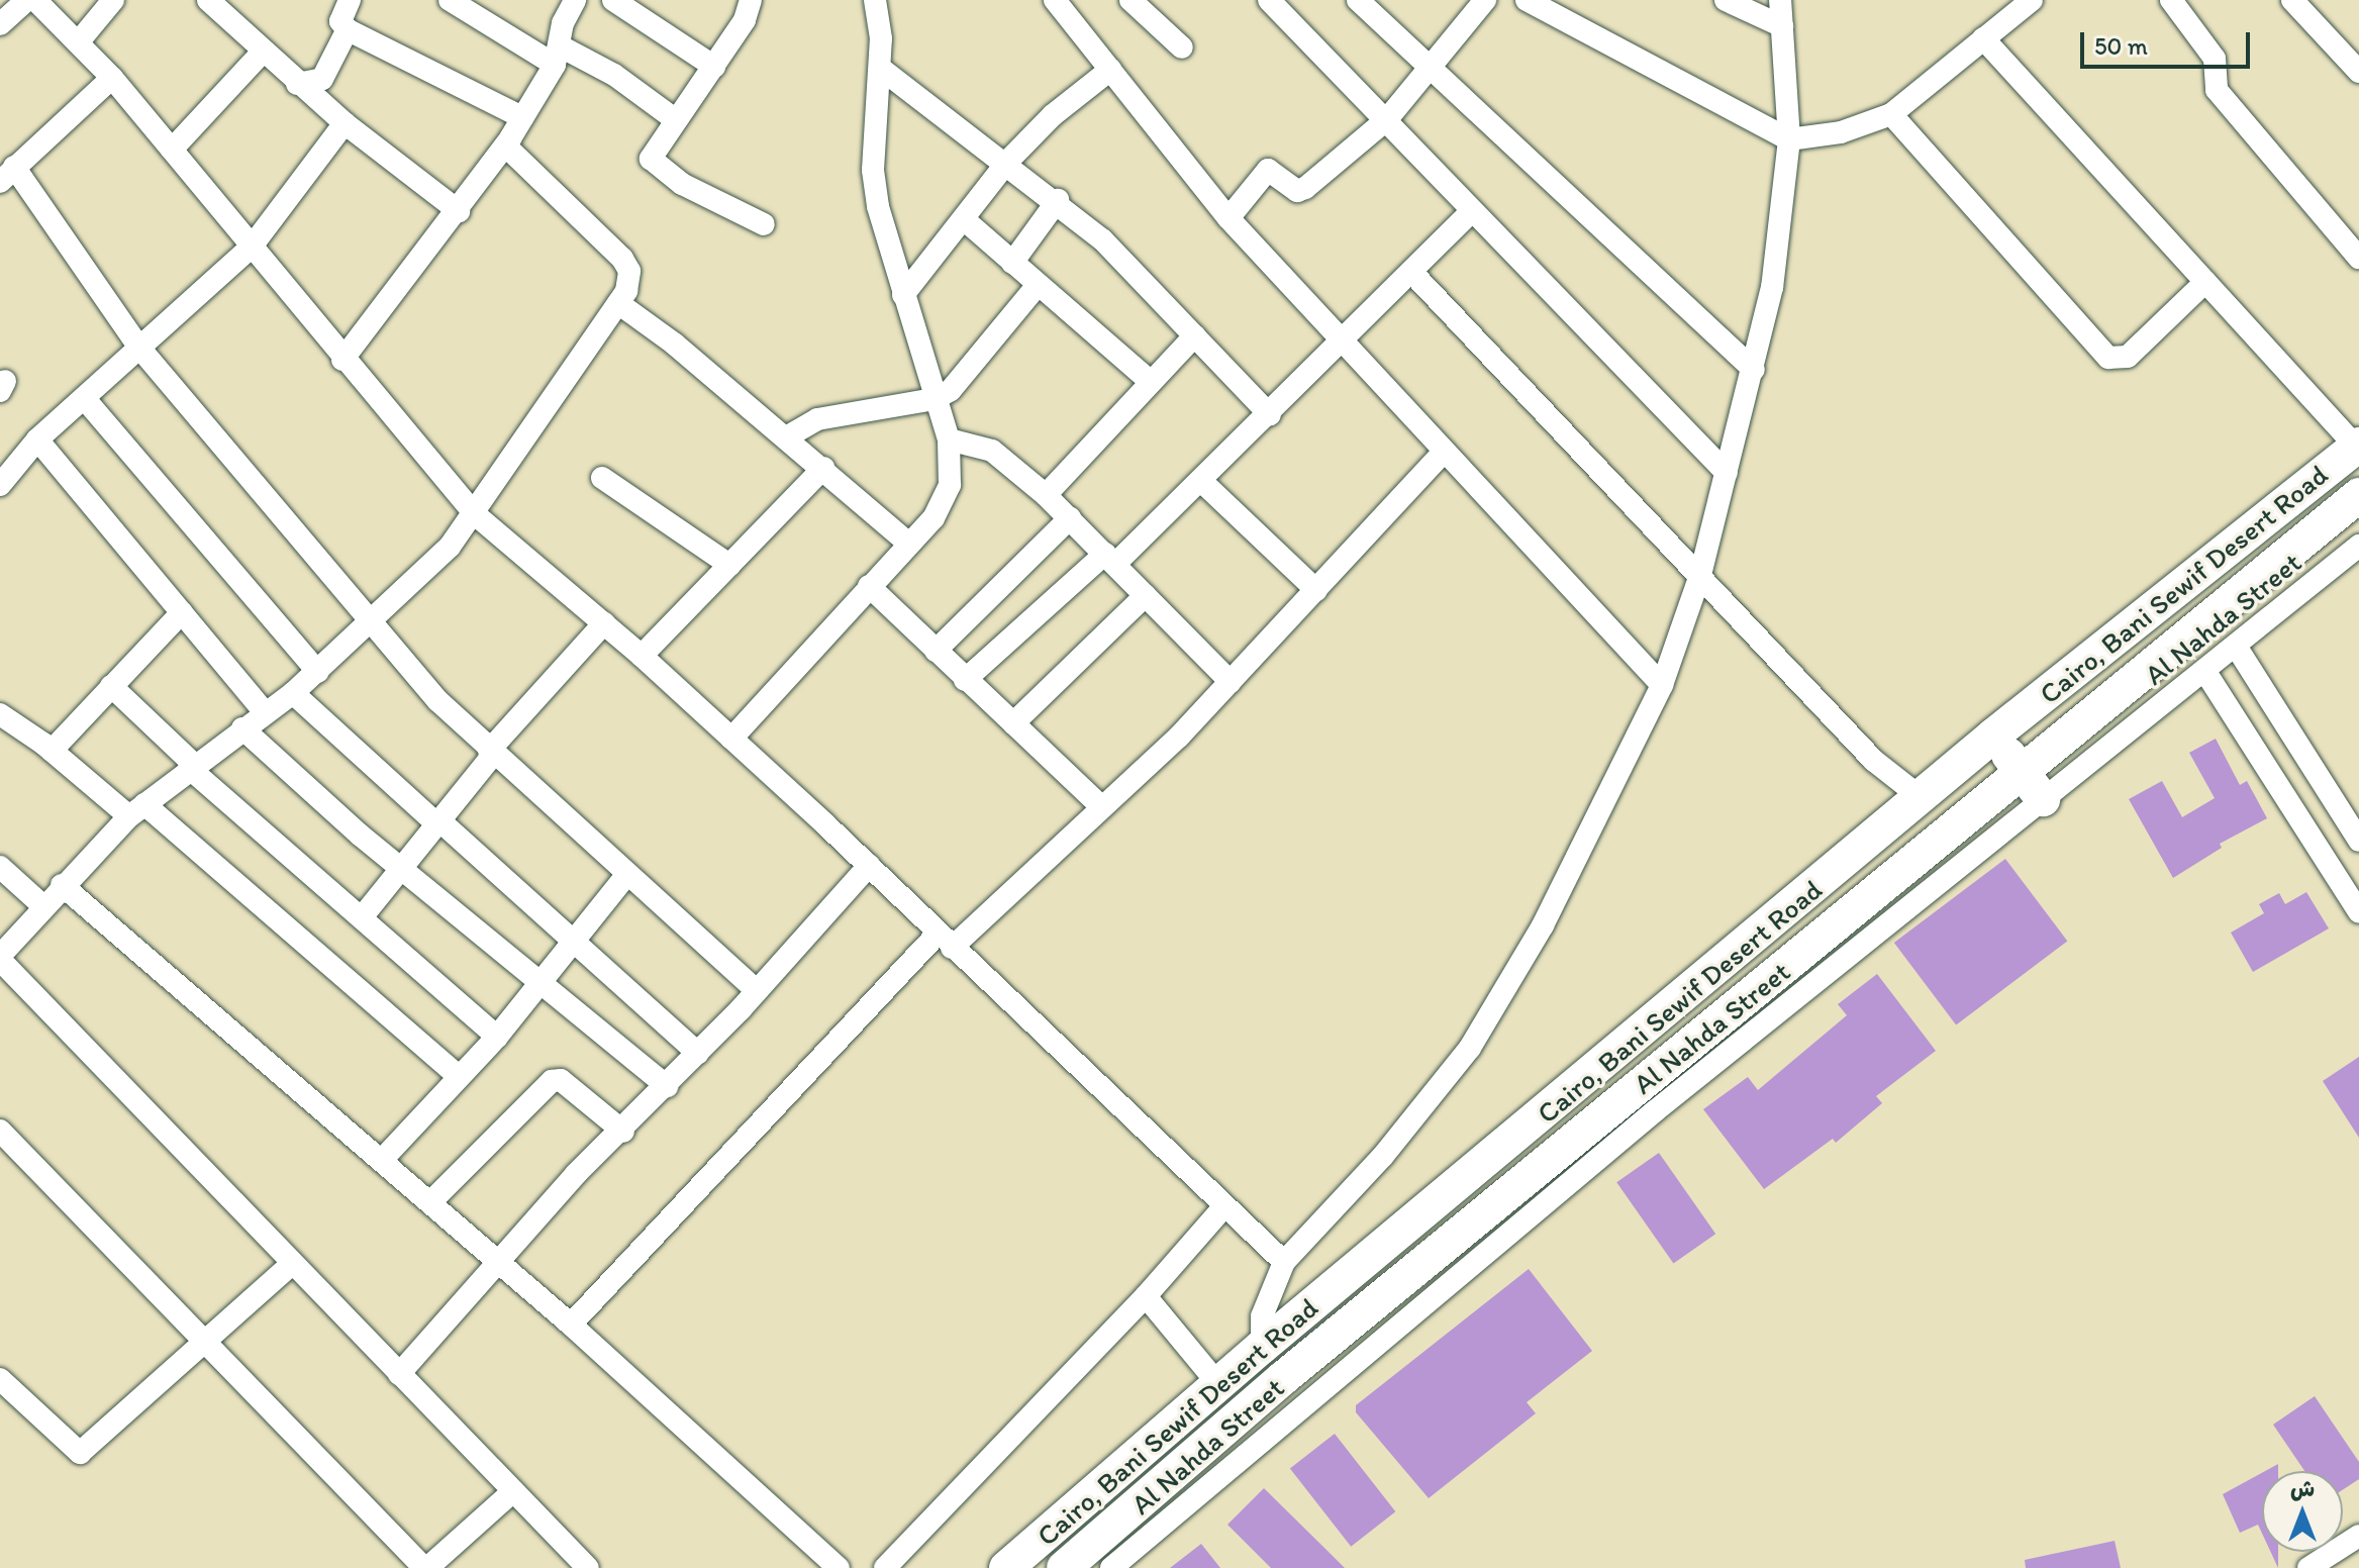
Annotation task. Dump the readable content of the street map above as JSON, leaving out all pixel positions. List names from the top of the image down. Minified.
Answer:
{"streets":{"main road":["Cairo, Bani Sewif Desert Road"],"street":["Al Nahda Street"]},"scale_bar":"50 m","north":"top"}
